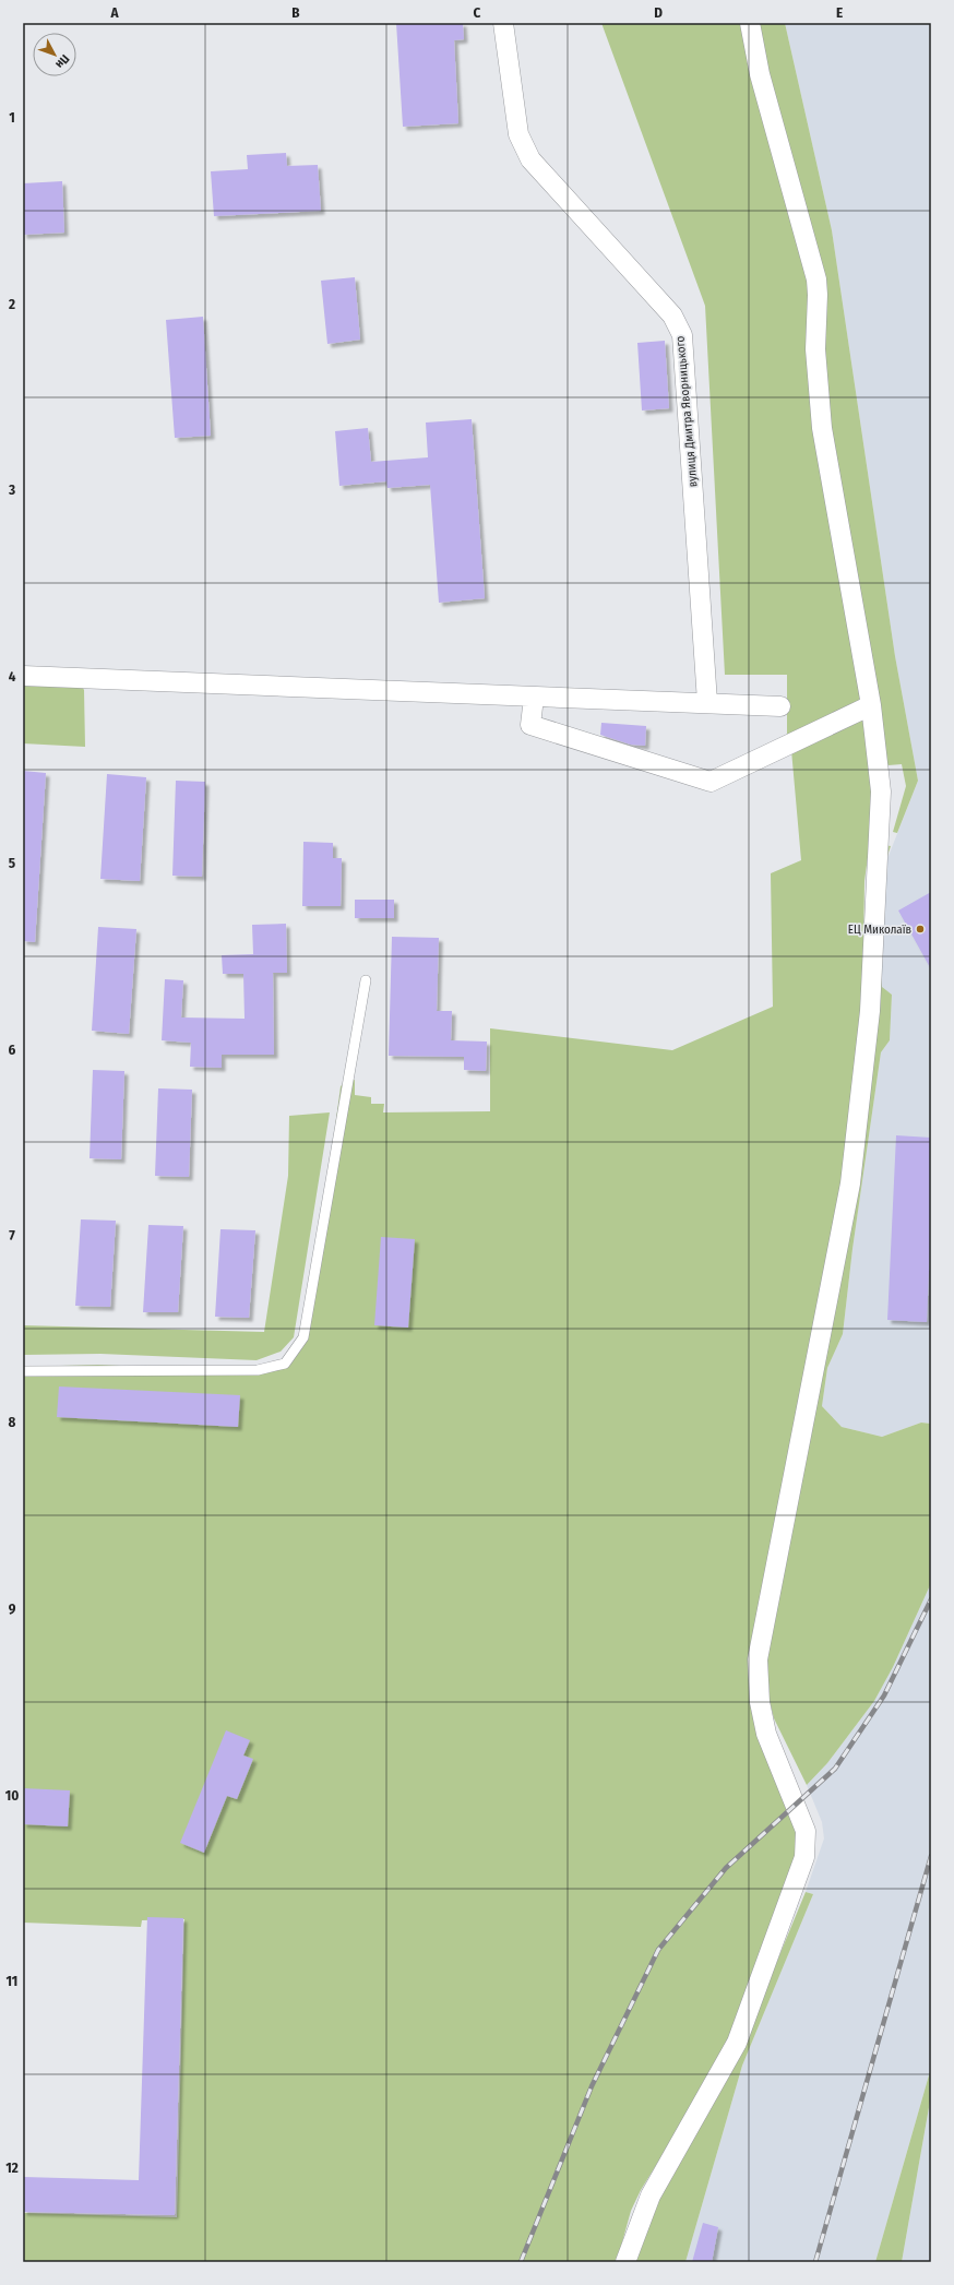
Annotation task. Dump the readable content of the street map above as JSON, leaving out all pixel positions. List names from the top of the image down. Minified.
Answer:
{"streets":{"street":["вулиця Дмитра Яворницького"]},"places":["ЕЦ Миколаїв"],"north":"bottom right","grid":{"columns":["A","B","C","D","E"],"rows":["1","2","3","4","5","6","7","8","9","10","11","12"]}}
